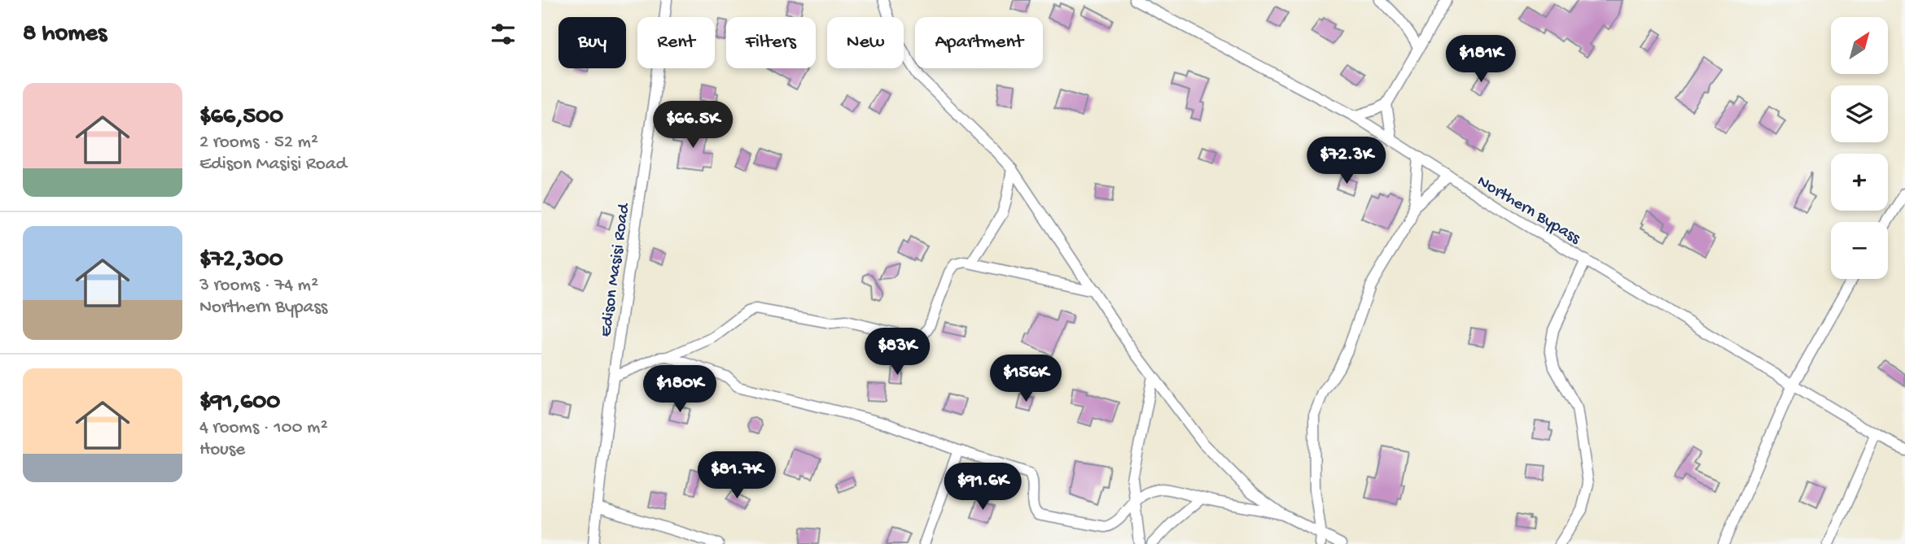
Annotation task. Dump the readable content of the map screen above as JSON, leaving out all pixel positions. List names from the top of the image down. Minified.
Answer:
{"streets":{"street":["Northern Bypass","Edison Masisi Road"]},"north":"top right","page":{"heading":"8 homes","map_buttons":["+","−"],"chip":["Buy","Rent","Filters","New","Apartment"],"price":["$181K","$66.5K","$72.3K","$83K","$156K","$180K","$81.7K","$91.6K"],"list":[{"name":"$66,500","note":"2 rooms · 52 m² · Edison Masisi Road"},{"name":"$72,300","note":"3 rooms · 74 m² · Northern Bypass"},{"name":"$91,600","note":"4 rooms · 100 m² · House"}]}}
